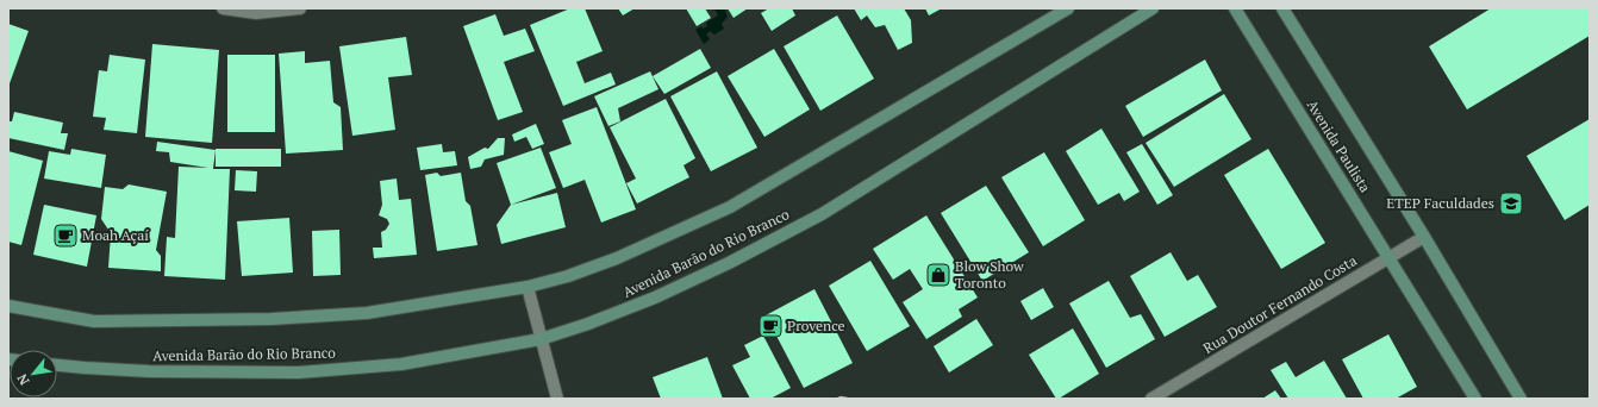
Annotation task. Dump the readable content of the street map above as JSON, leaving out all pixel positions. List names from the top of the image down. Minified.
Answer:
{"streets":{"main road":["Avenida Paulista","Avenida Barão do Rio Branco"],"street":["Rua Doutor Fernando Costa"]},"crossings":[["Avenida Paulista","Rua Doutor Fernando Costa"]],"places":{"school or university":["ETEP Faculdades"],"cafe":["Moah Açaí","Provence"],"shop":["Blow Show Toronto"]},"north":"bottom left"}
